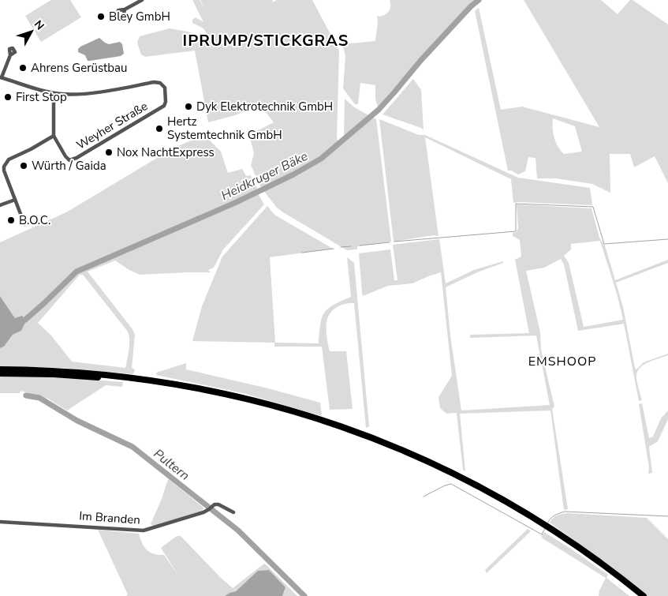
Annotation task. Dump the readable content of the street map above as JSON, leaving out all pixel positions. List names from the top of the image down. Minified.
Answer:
{"streets":{"street":["Weyher Straße","Im Branden"]},"districts":["IPRUMP/STICKGRAS","EMSHOOP"],"water":["Heidkruger Bäke","Pultern"],"places":["Bley GmbH","Ahrens Gerüstbau","First Stop","Dyk Elektrotechnik GmbH","Hertz Systemtechnik GmbH","Nox NachtExpress","Würth / Gaida","B.O.C."],"north":"top right"}
